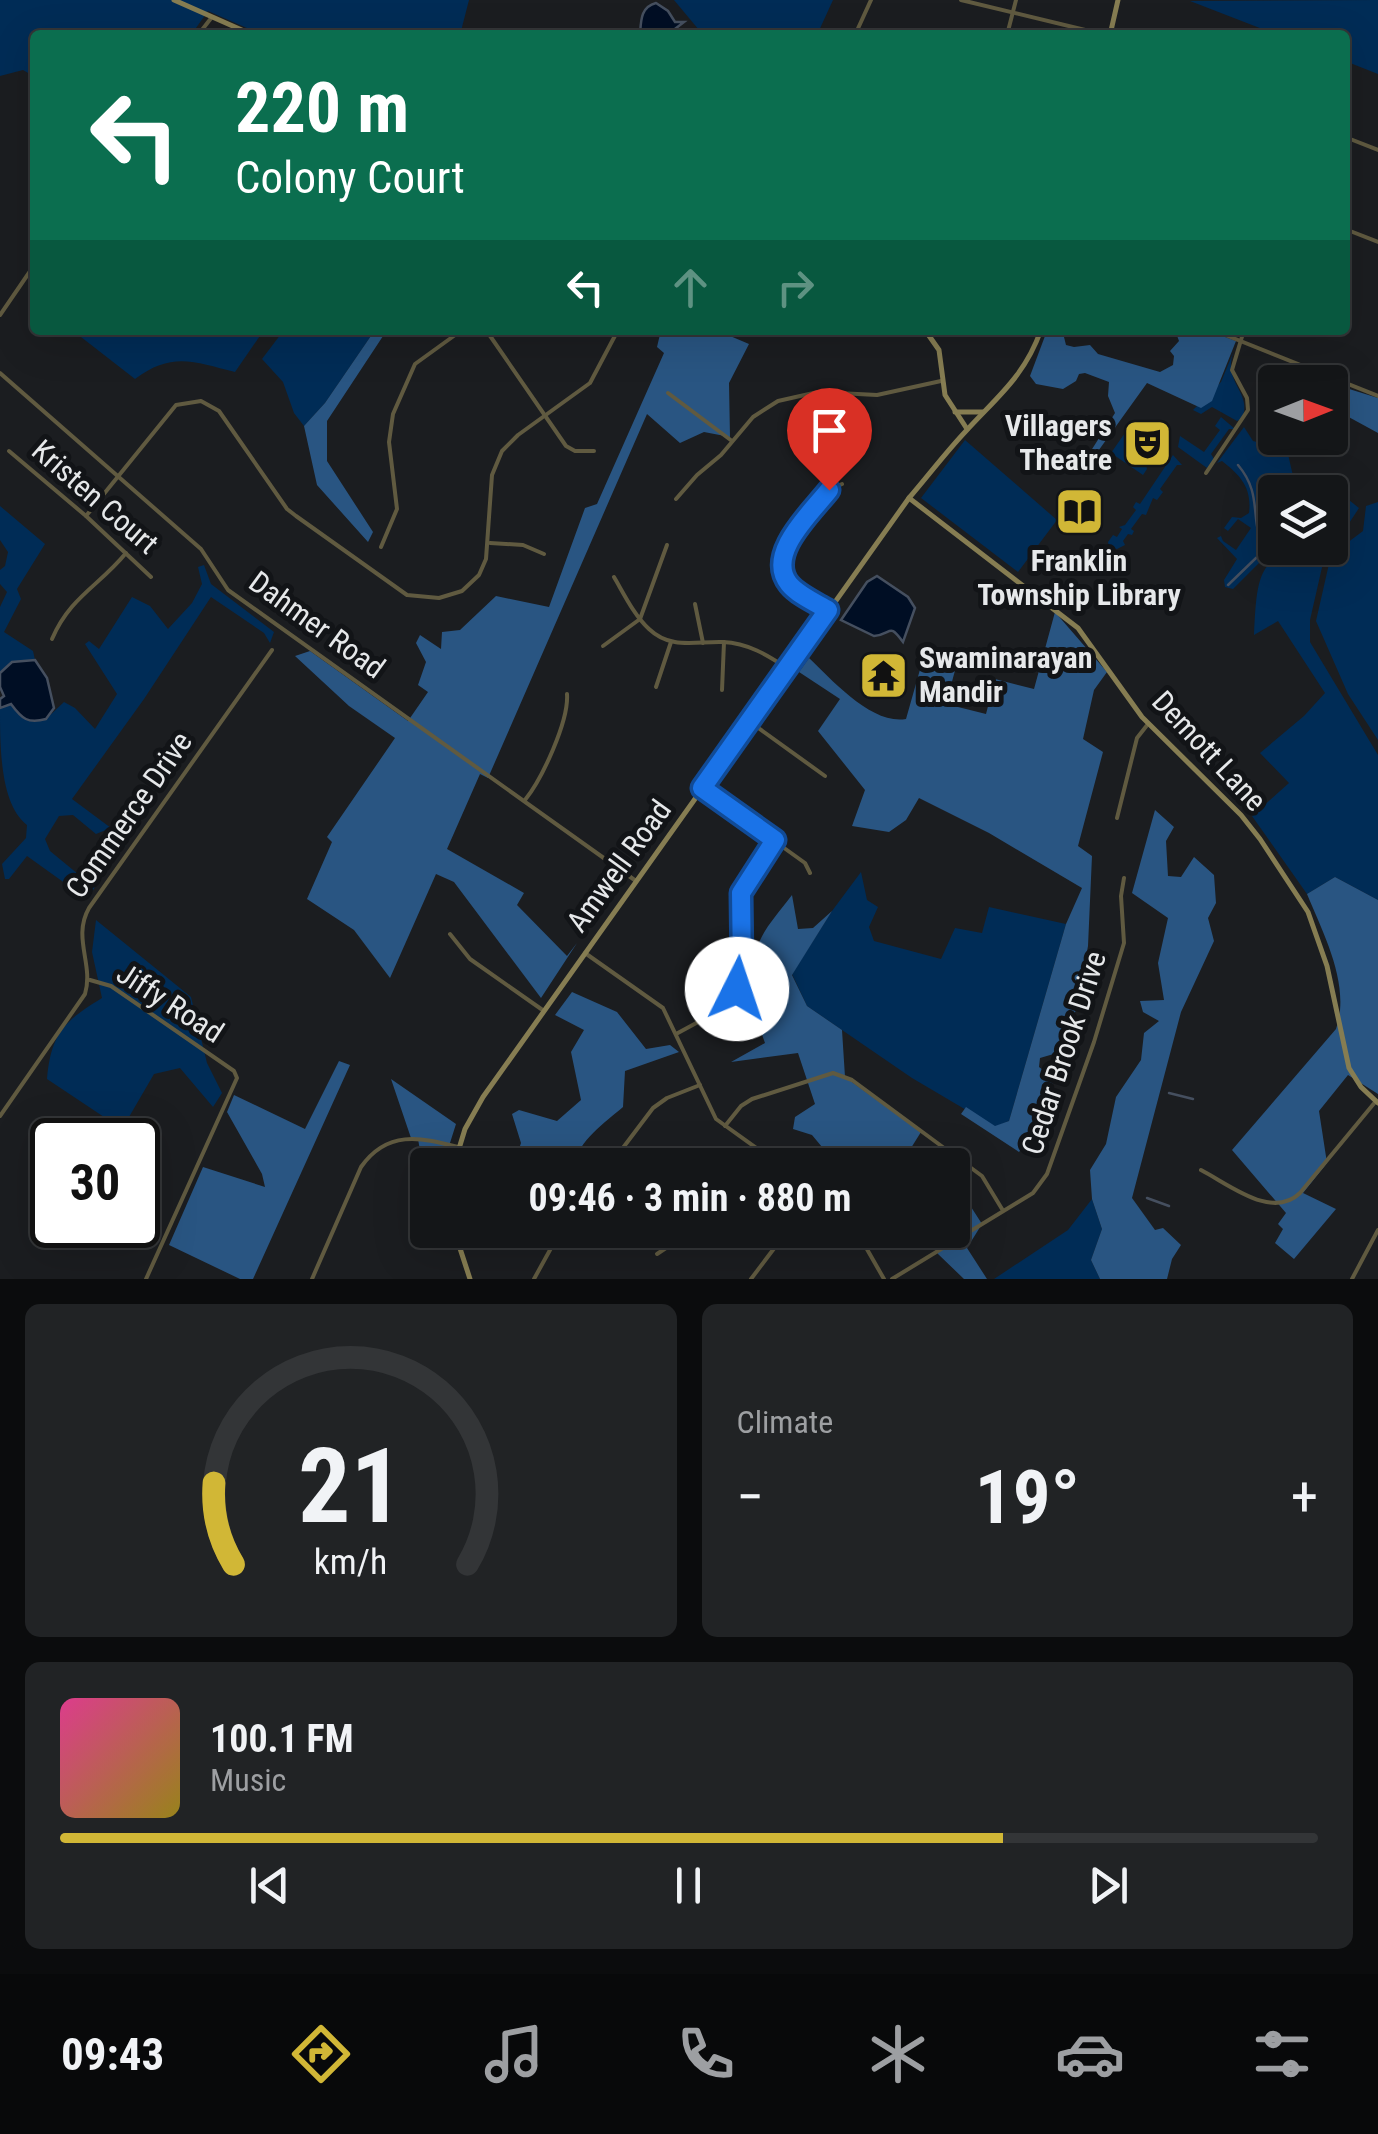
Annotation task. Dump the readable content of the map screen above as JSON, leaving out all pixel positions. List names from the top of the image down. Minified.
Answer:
{"streets":{"main road":["Demott Lane","Amwell Road"],"street":["Kristen Court","Dahmer Road","Commerce Drive","Jiffy Road","Cedar Brook Drive"]},"crossings":[["Dahmer Road","Amwell Road"],["Demott Lane","Amwell Road"],["Commerce Drive","Jiffy Road"]],"places":{"theatre":["Villagers Theatre"],"library":["Franklin Township Library"],"temple":["Swaminarayan Mandir"]},"north":"right","page":{"turn":["220 m","Colony Court"],"limit":"30","trip":"09:46 · 3 min · 880 m","tile":"Climate","heat":["−","19°","+"],"song":["100.1 FM","Music"],"tabs":"09:43","gauge":["21","km/h"]}}
